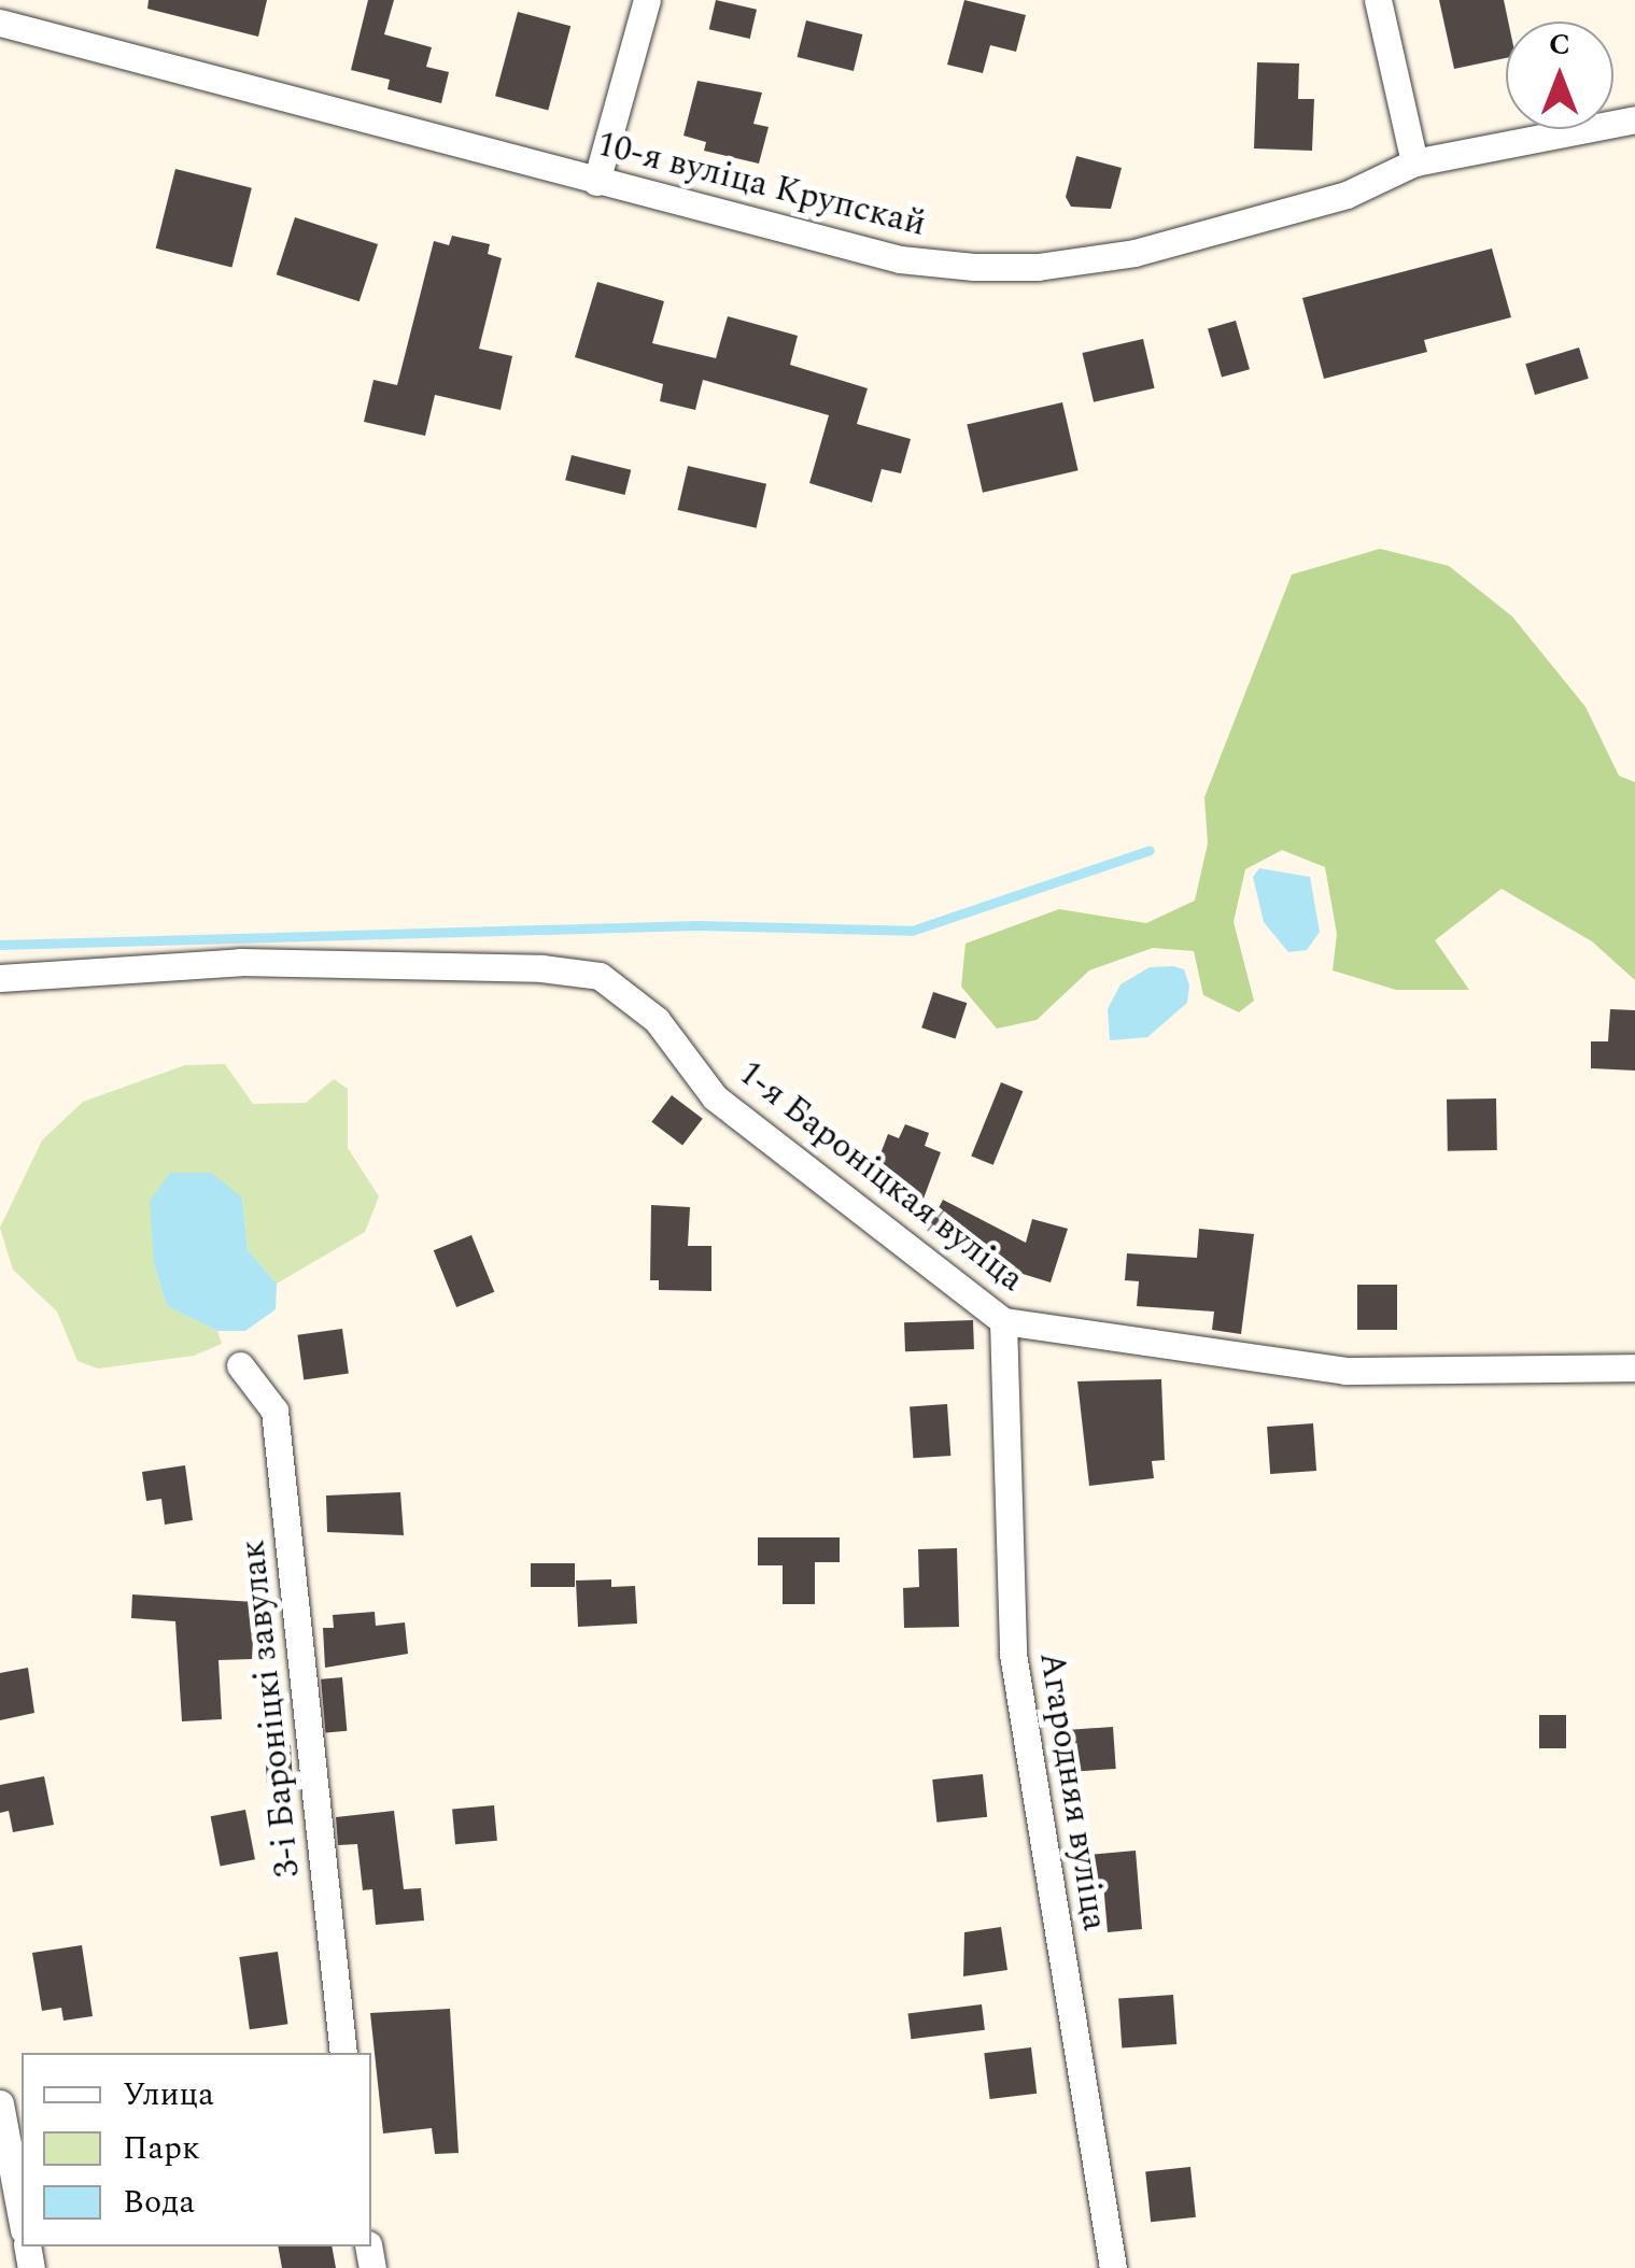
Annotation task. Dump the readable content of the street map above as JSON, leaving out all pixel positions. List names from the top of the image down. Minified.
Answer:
{"streets":{"street":["10-я вуліца Крупскай","1-я Бароніцкая вуліца","3-і Бароніцкі завулак","Агародняя вуліца"]},"crossings":[["1-я Бароніцкая вуліца","Агародняя вуліца"]],"legend":["Улица","Парк","Вода"],"north":"top"}
